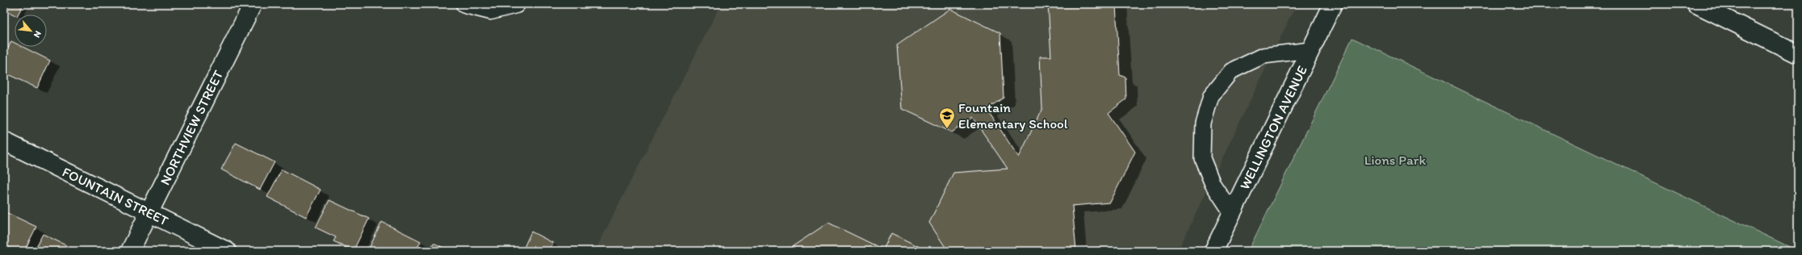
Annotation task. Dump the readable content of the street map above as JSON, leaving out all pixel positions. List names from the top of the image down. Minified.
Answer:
{"streets":{"street":["NORTHVIEW STREET","WELLINGTON AVENUE","FOUNTAIN STREET"]},"crossings":[["NORTHVIEW STREET","FOUNTAIN STREET"]],"parks":["Lions Park"],"places":{"school or university":["Fountain Elementary School"]},"north":"bottom right"}
